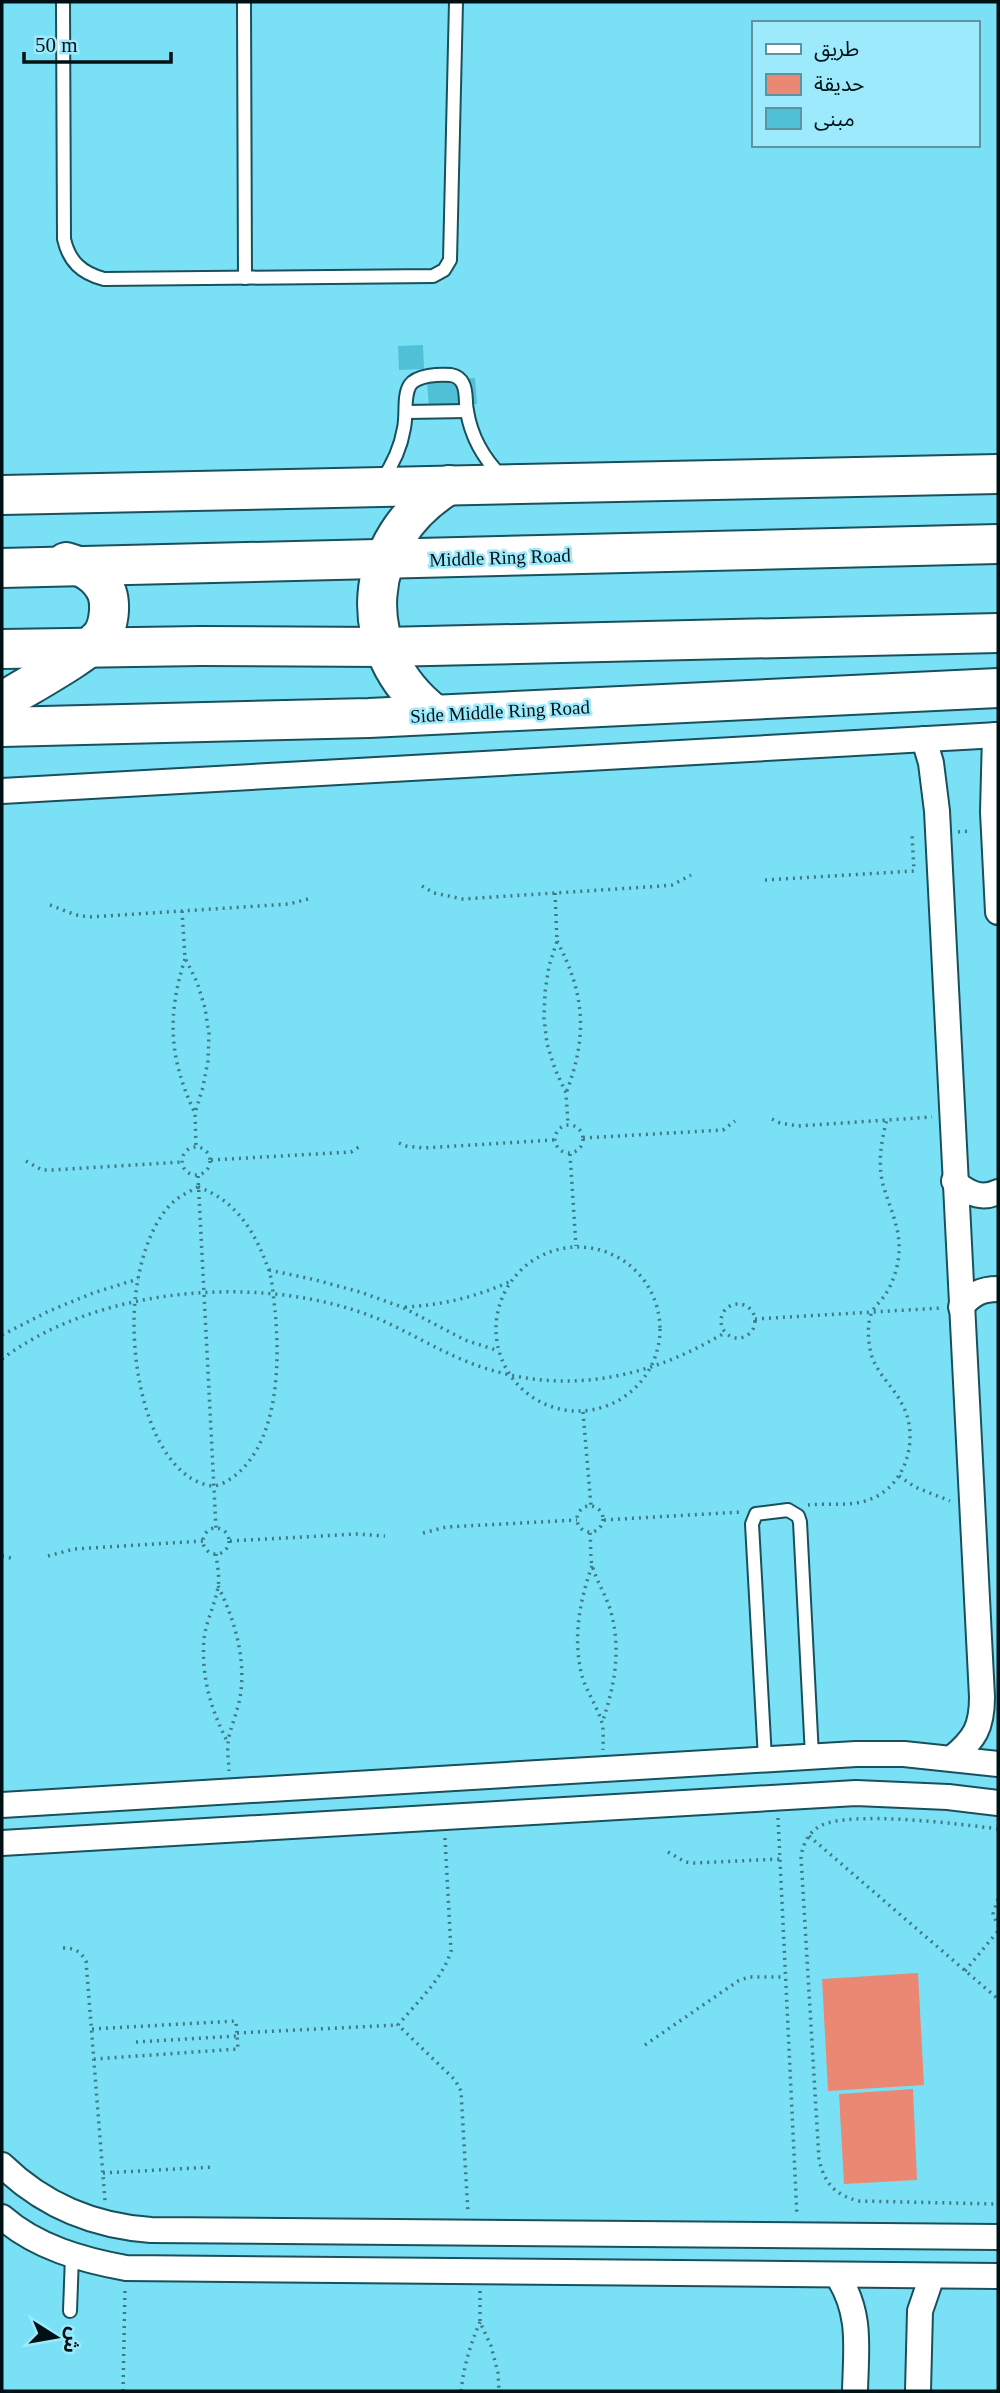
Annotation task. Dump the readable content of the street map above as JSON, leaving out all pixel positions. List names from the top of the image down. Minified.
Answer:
{"streets":{"highway":["Middle Ring Road","Side Middle Ring Road"]},"legend":["طريق","حديقة","مبنى"],"scale_bar":"50 m","north":"right"}
